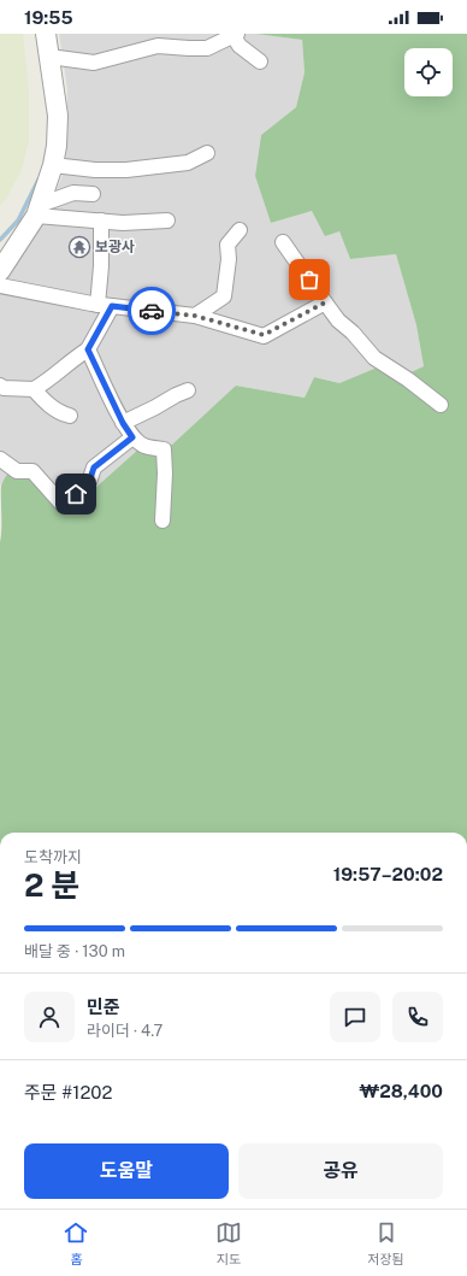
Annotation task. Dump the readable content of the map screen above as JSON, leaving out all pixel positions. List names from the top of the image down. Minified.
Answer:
{"places":{"temple":["보광사"]},"page":{"status":"19:55","heading":["2 분","도착까지","19:57–20:02"],"panel":["민준","라이더 · 4.7","주문 #1202","₩28,400"],"bar":"배달 중 · 130 m","buttons":["도움말","공유"],"tabs":["홈","지도","저장됨"]}}
